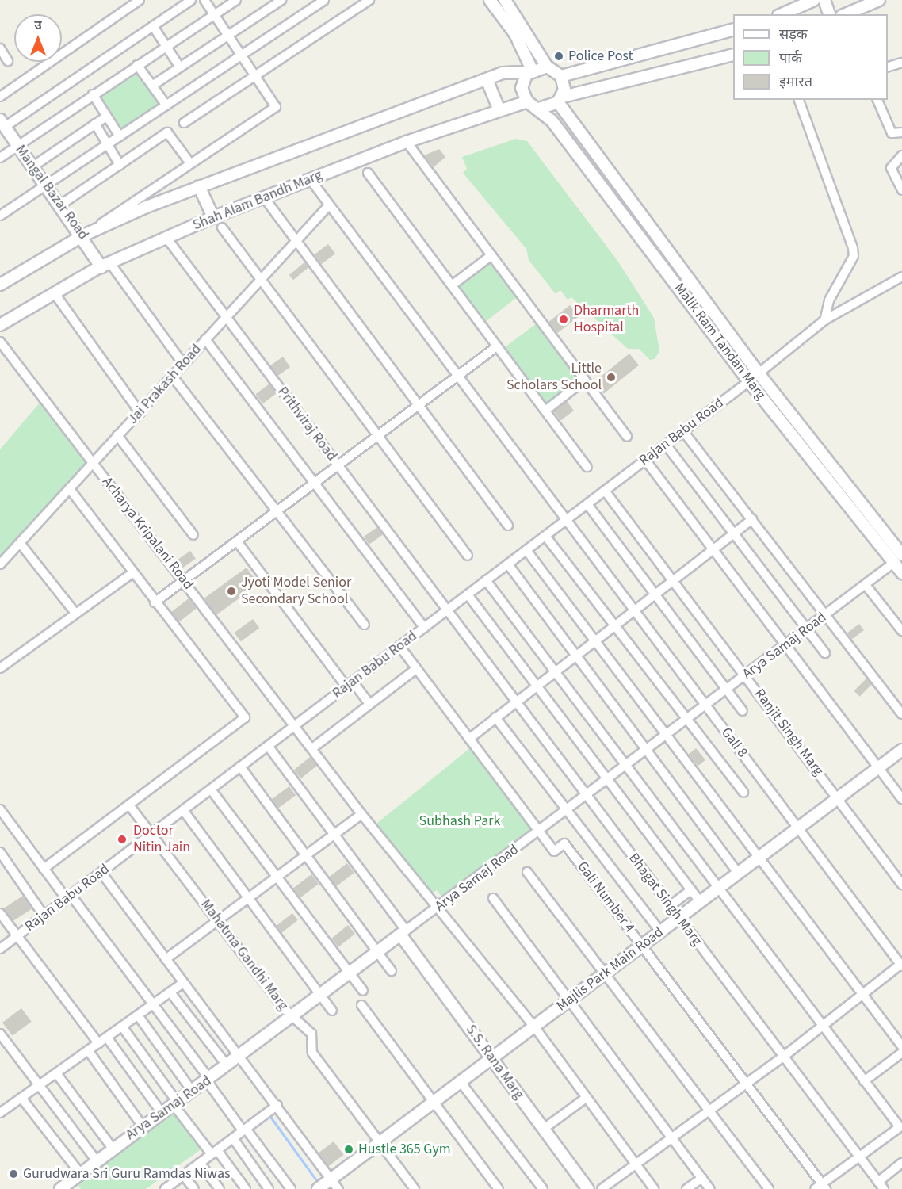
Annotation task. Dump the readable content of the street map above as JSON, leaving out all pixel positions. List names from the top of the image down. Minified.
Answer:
{"streets":{"street":["Mangal Bazar Road","Shah Alam Bandh Marg","Malik Ram Tandan Marg","Jai Prakash Road","Prithviraj Road","Rajan Babu Road","Acharya Kripalani Road","Arya Samaj Road","Ranjit Singh Marg","Gali 8","Gali Number 4","Bhagat Singh Marg","Mahatma Gandhi Marg","Majlis Park Main Road","S.S. Rana Marg"]},"crossings":[["Mangal Bazar Road","Shah Alam Bandh Marg"],["Shah Alam Bandh Marg","Malik Ram Tandan Marg"],["Shah Alam Bandh Marg","Prithviraj Road"],["Shah Alam Bandh Marg","Gali 8"],["Malik Ram Tandan Marg","Rajan Babu Road"],["Malik Ram Tandan Marg","Arya Samaj Road"],["Jai Prakash Road","Prithviraj Road"],["Jai Prakash Road","Acharya Kripalani Road"],["Jai Prakash Road","Gali 8"],["Prithviraj Road","Rajan Babu Road"],["Prithviraj Road","Bhagat Singh Marg"],["Rajan Babu Road","Acharya Kripalani Road"],["Rajan Babu Road","Ranjit Singh Marg"],["Rajan Babu Road","Gali 8"],["Rajan Babu Road","Gali Number 4"],["Rajan Babu Road","Bhagat Singh Marg"],["Rajan Babu Road","Mahatma Gandhi Marg"],["Acharya Kripalani Road","Arya Samaj Road"],["Acharya Kripalani Road","Majlis Park Main Road"],["Arya Samaj Road","Ranjit Singh Marg"],["Arya Samaj Road","Gali 8"],["Arya Samaj Road","Gali Number 4"],["Arya Samaj Road","Bhagat Singh Marg"],["Arya Samaj Road","Mahatma Gandhi Marg"],["Arya Samaj Road","S.S. Rana Marg"],["Ranjit Singh Marg","Majlis Park Main Road"],["Gali 8","Majlis Park Main Road"],["Gali Number 4","Majlis Park Main Road"],["Bhagat Singh Marg","Majlis Park Main Road"],["Mahatma Gandhi Marg","Majlis Park Main Road"],["Majlis Park Main Road","S.S. Rana Marg"]],"parks":["Subhash Park"],"places":["Police Post","Dharmarth Hospital","Little Scholars School","Jyoti Model Senior Secondary School","Doctor Nitin Jain","Hustle 365 Gym","Gurudwara Sri Guru Ramdas Niwas"],"legend":["सड़क","पार्क","इमारत"],"north":"top"}
